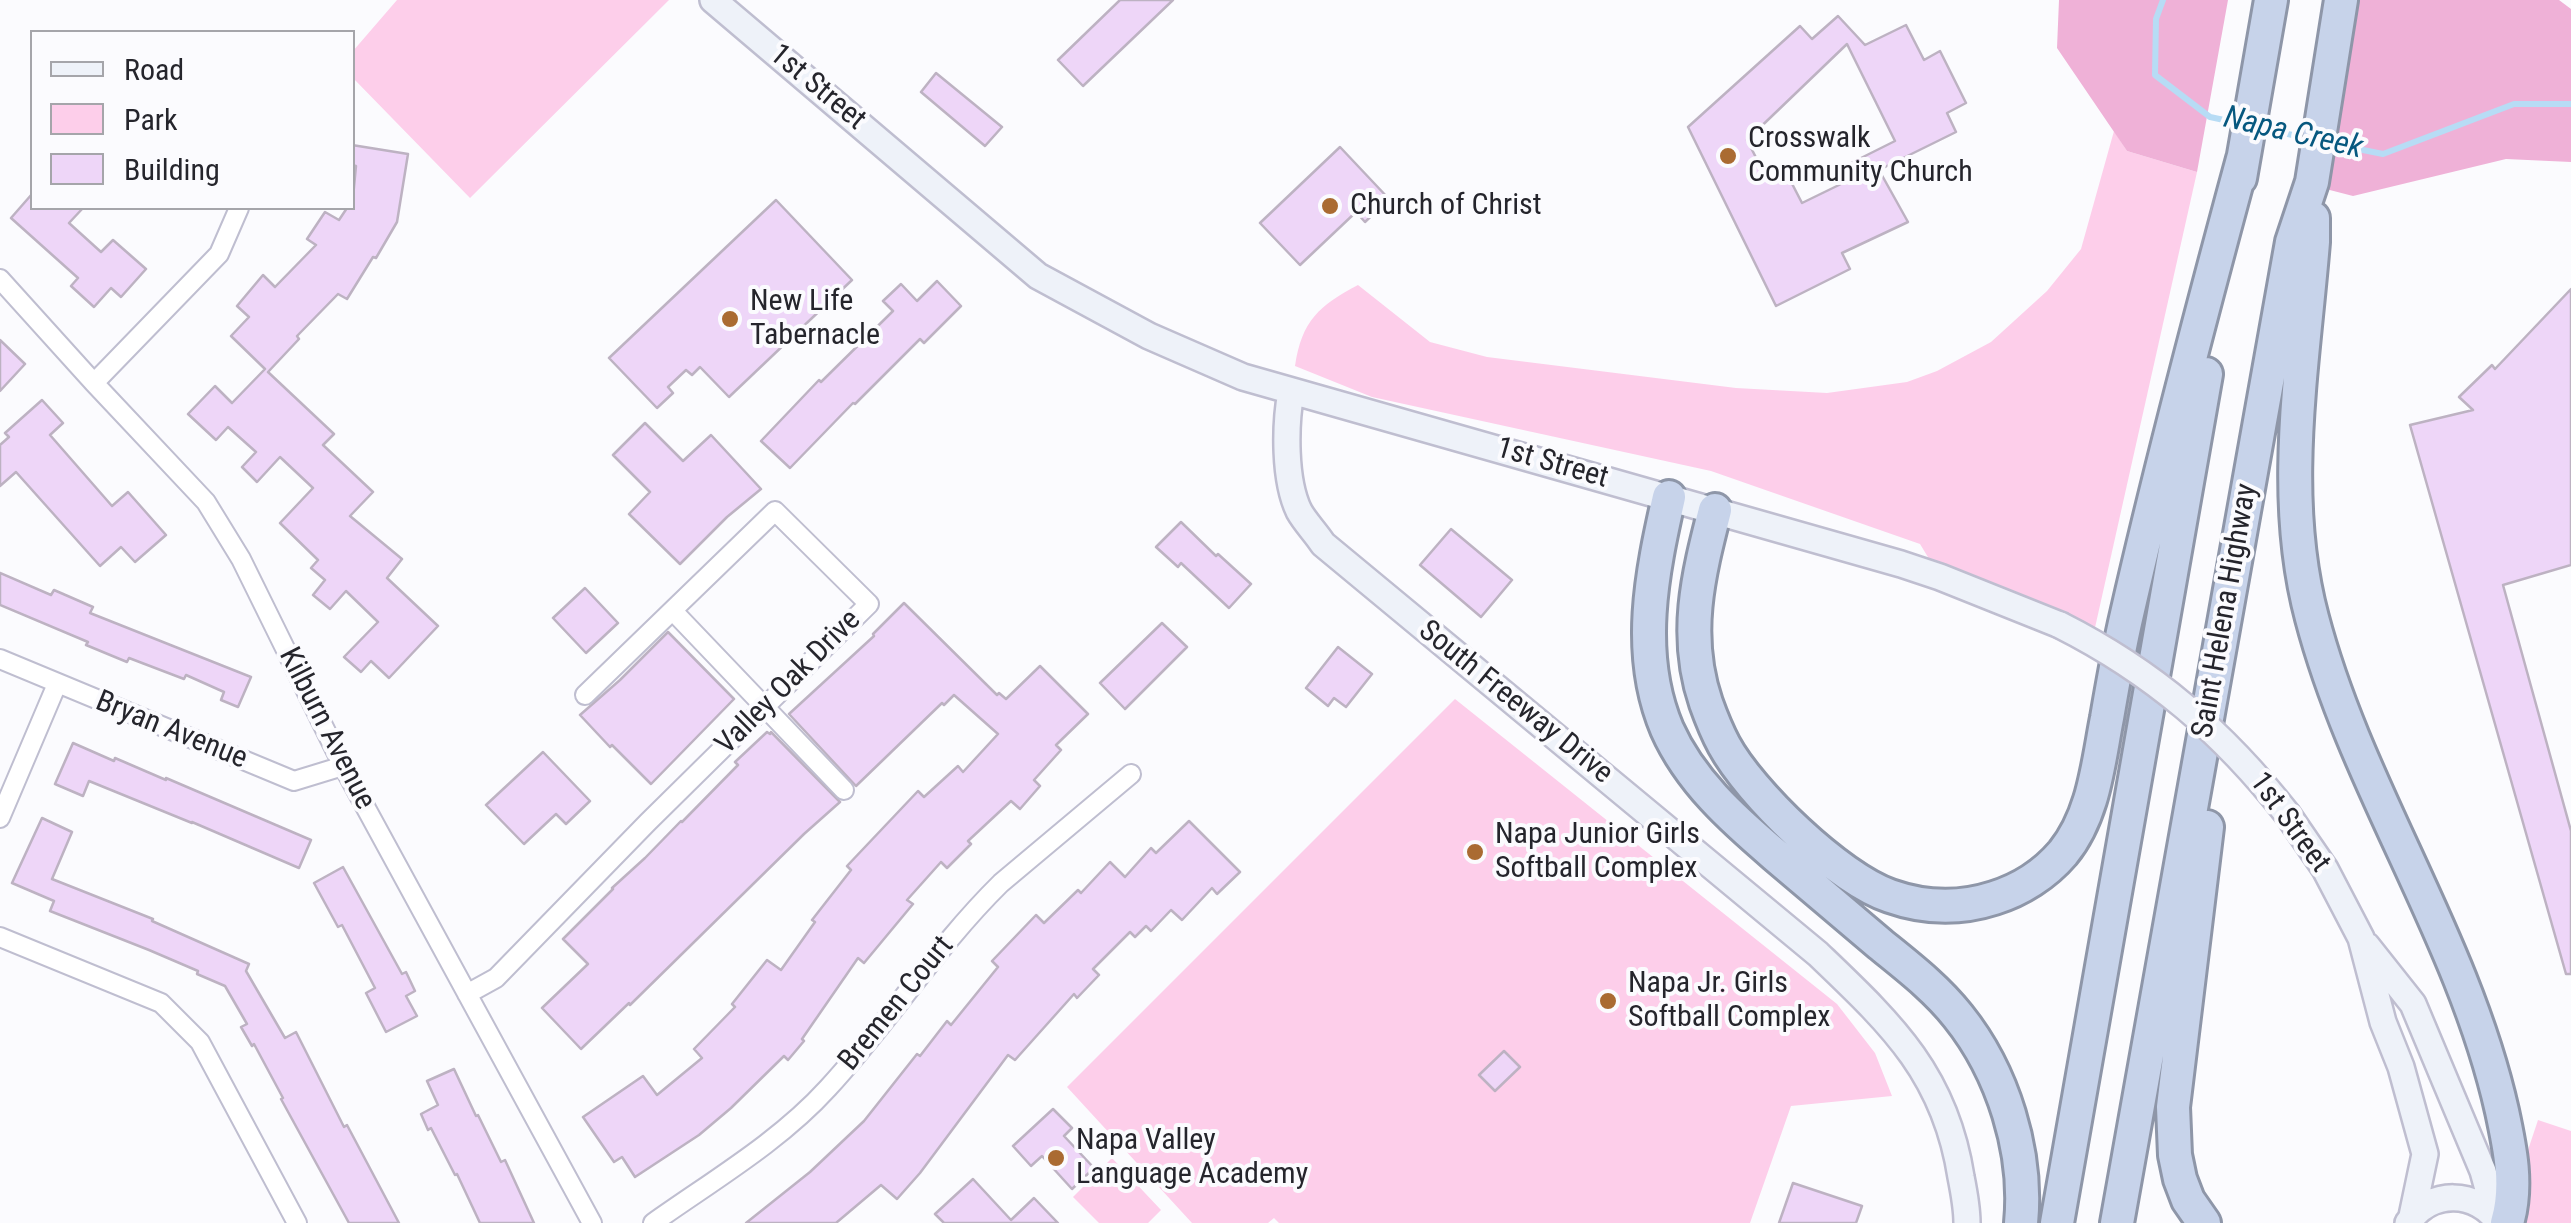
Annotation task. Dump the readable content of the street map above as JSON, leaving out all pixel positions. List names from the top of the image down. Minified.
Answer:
{"streets":{"highway":["Saint Helena Highway"],"main road":["1st Street","South Freeway Drive"],"street":["Valley Oak Drive","Kilburn Avenue","Bryan Avenue","Bremen Court"]},"crossings":[["1st Street","South Freeway Drive"],["Valley Oak Drive","Kilburn Avenue"],["Kilburn Avenue","Bryan Avenue"]],"water":["Napa Creek"],"places":["Crosswalk Community Church","Church of Christ","New Life Tabernacle","Napa Junior Girls Softball Complex","Napa Jr. Girls Softball Complex","Napa Valley Language Academy"],"legend":["Road","Park","Building"]}
